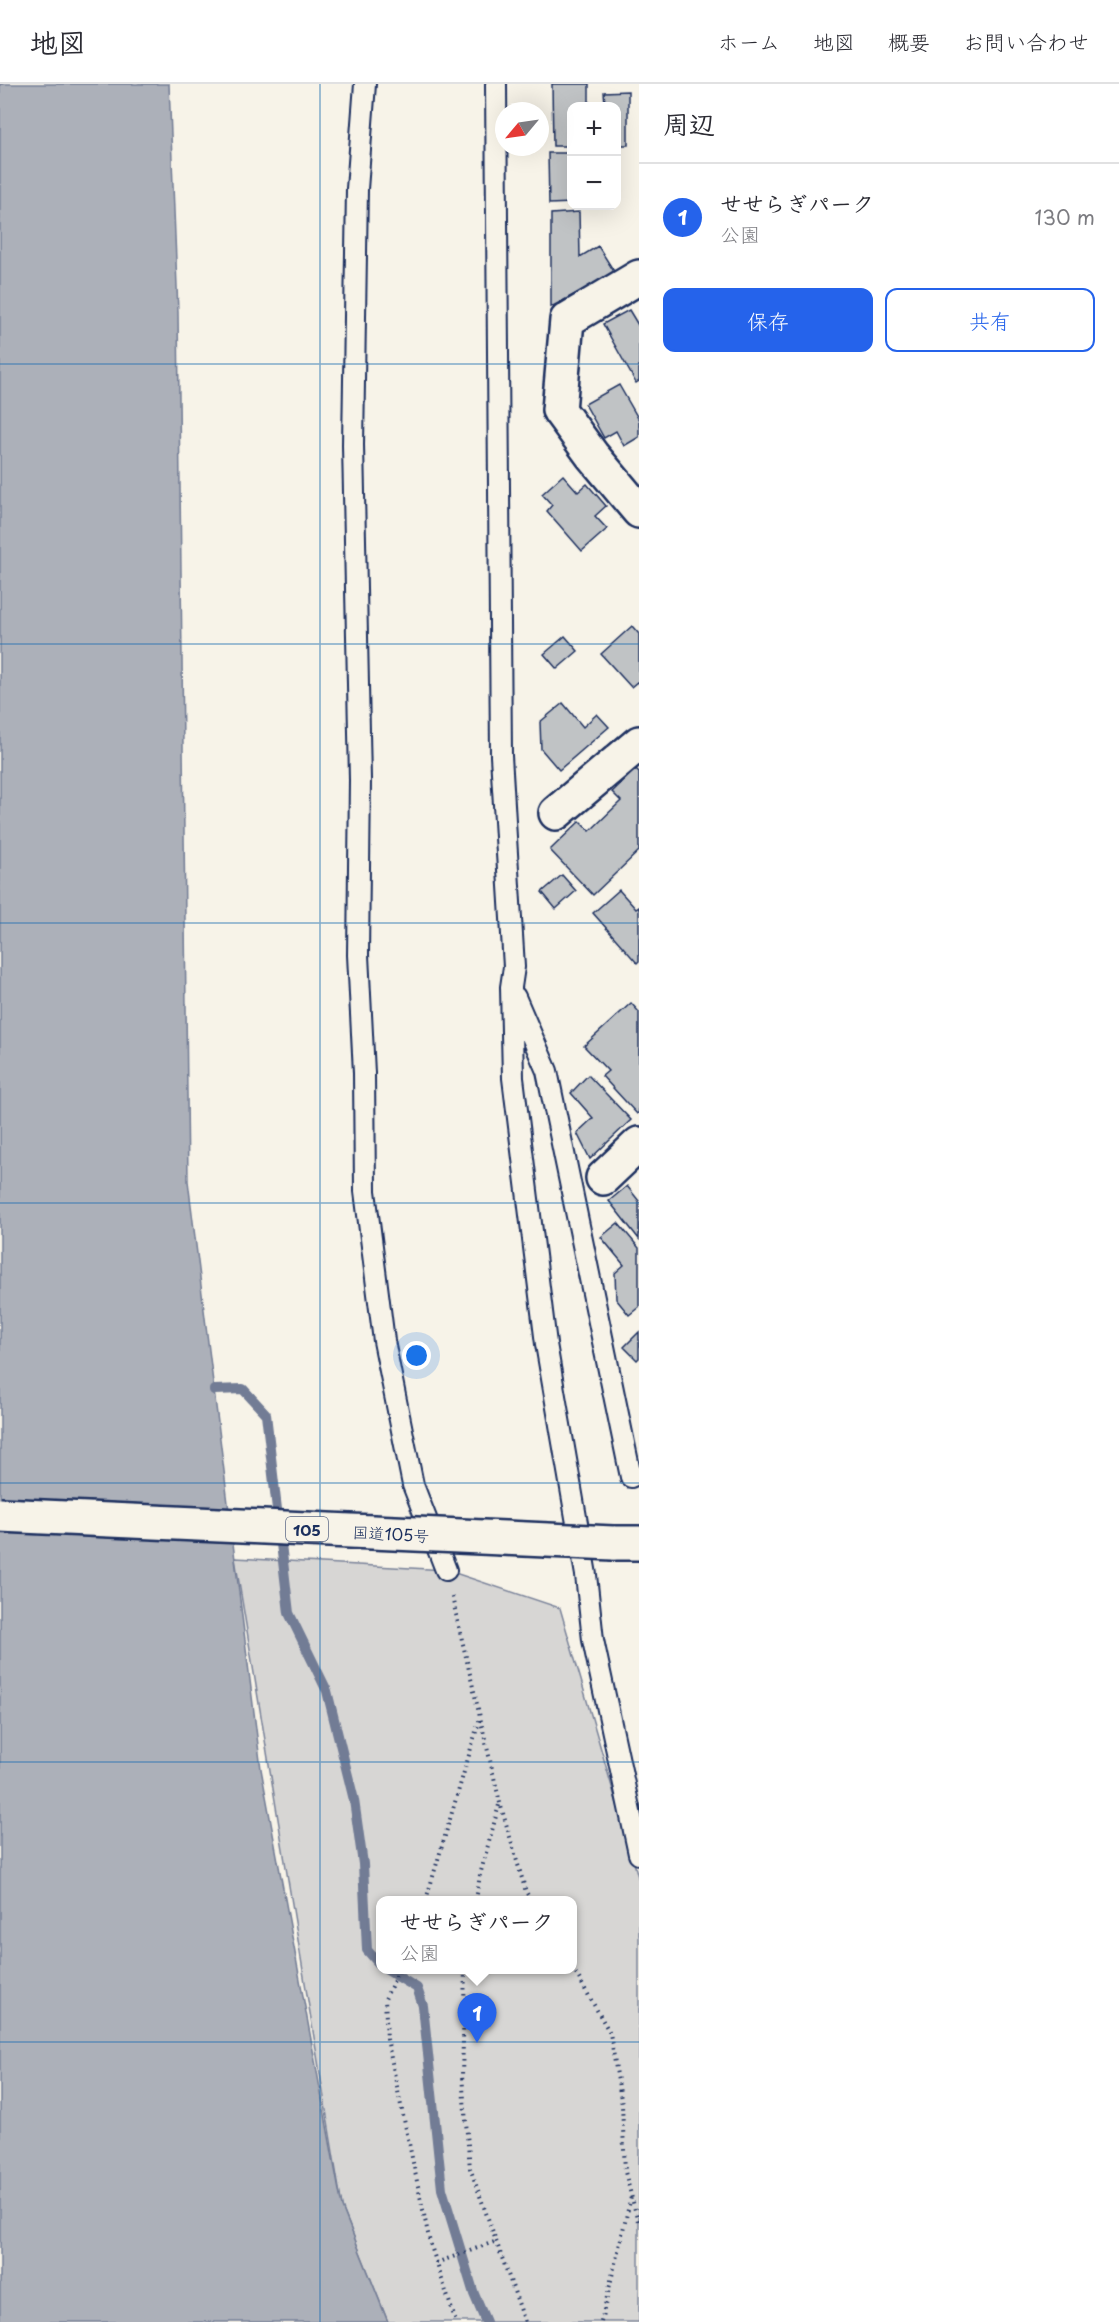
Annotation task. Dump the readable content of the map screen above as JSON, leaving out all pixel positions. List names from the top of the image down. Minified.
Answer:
{"streets":{"main road":["105","国道105号"]},"north":"bottom left","page":{"header":"地図","nav":["ホーム","地図","概要","お問い合わせ"],"heading":"周辺","map_buttons":["+","−"],"list":[{"mark":"1","name":"せせらぎパーク","note":"公園","value":"130 m"}],"buttons":["保存","共有"],"popup":["せせらぎパーク","公園"],"pins":"1"}}
